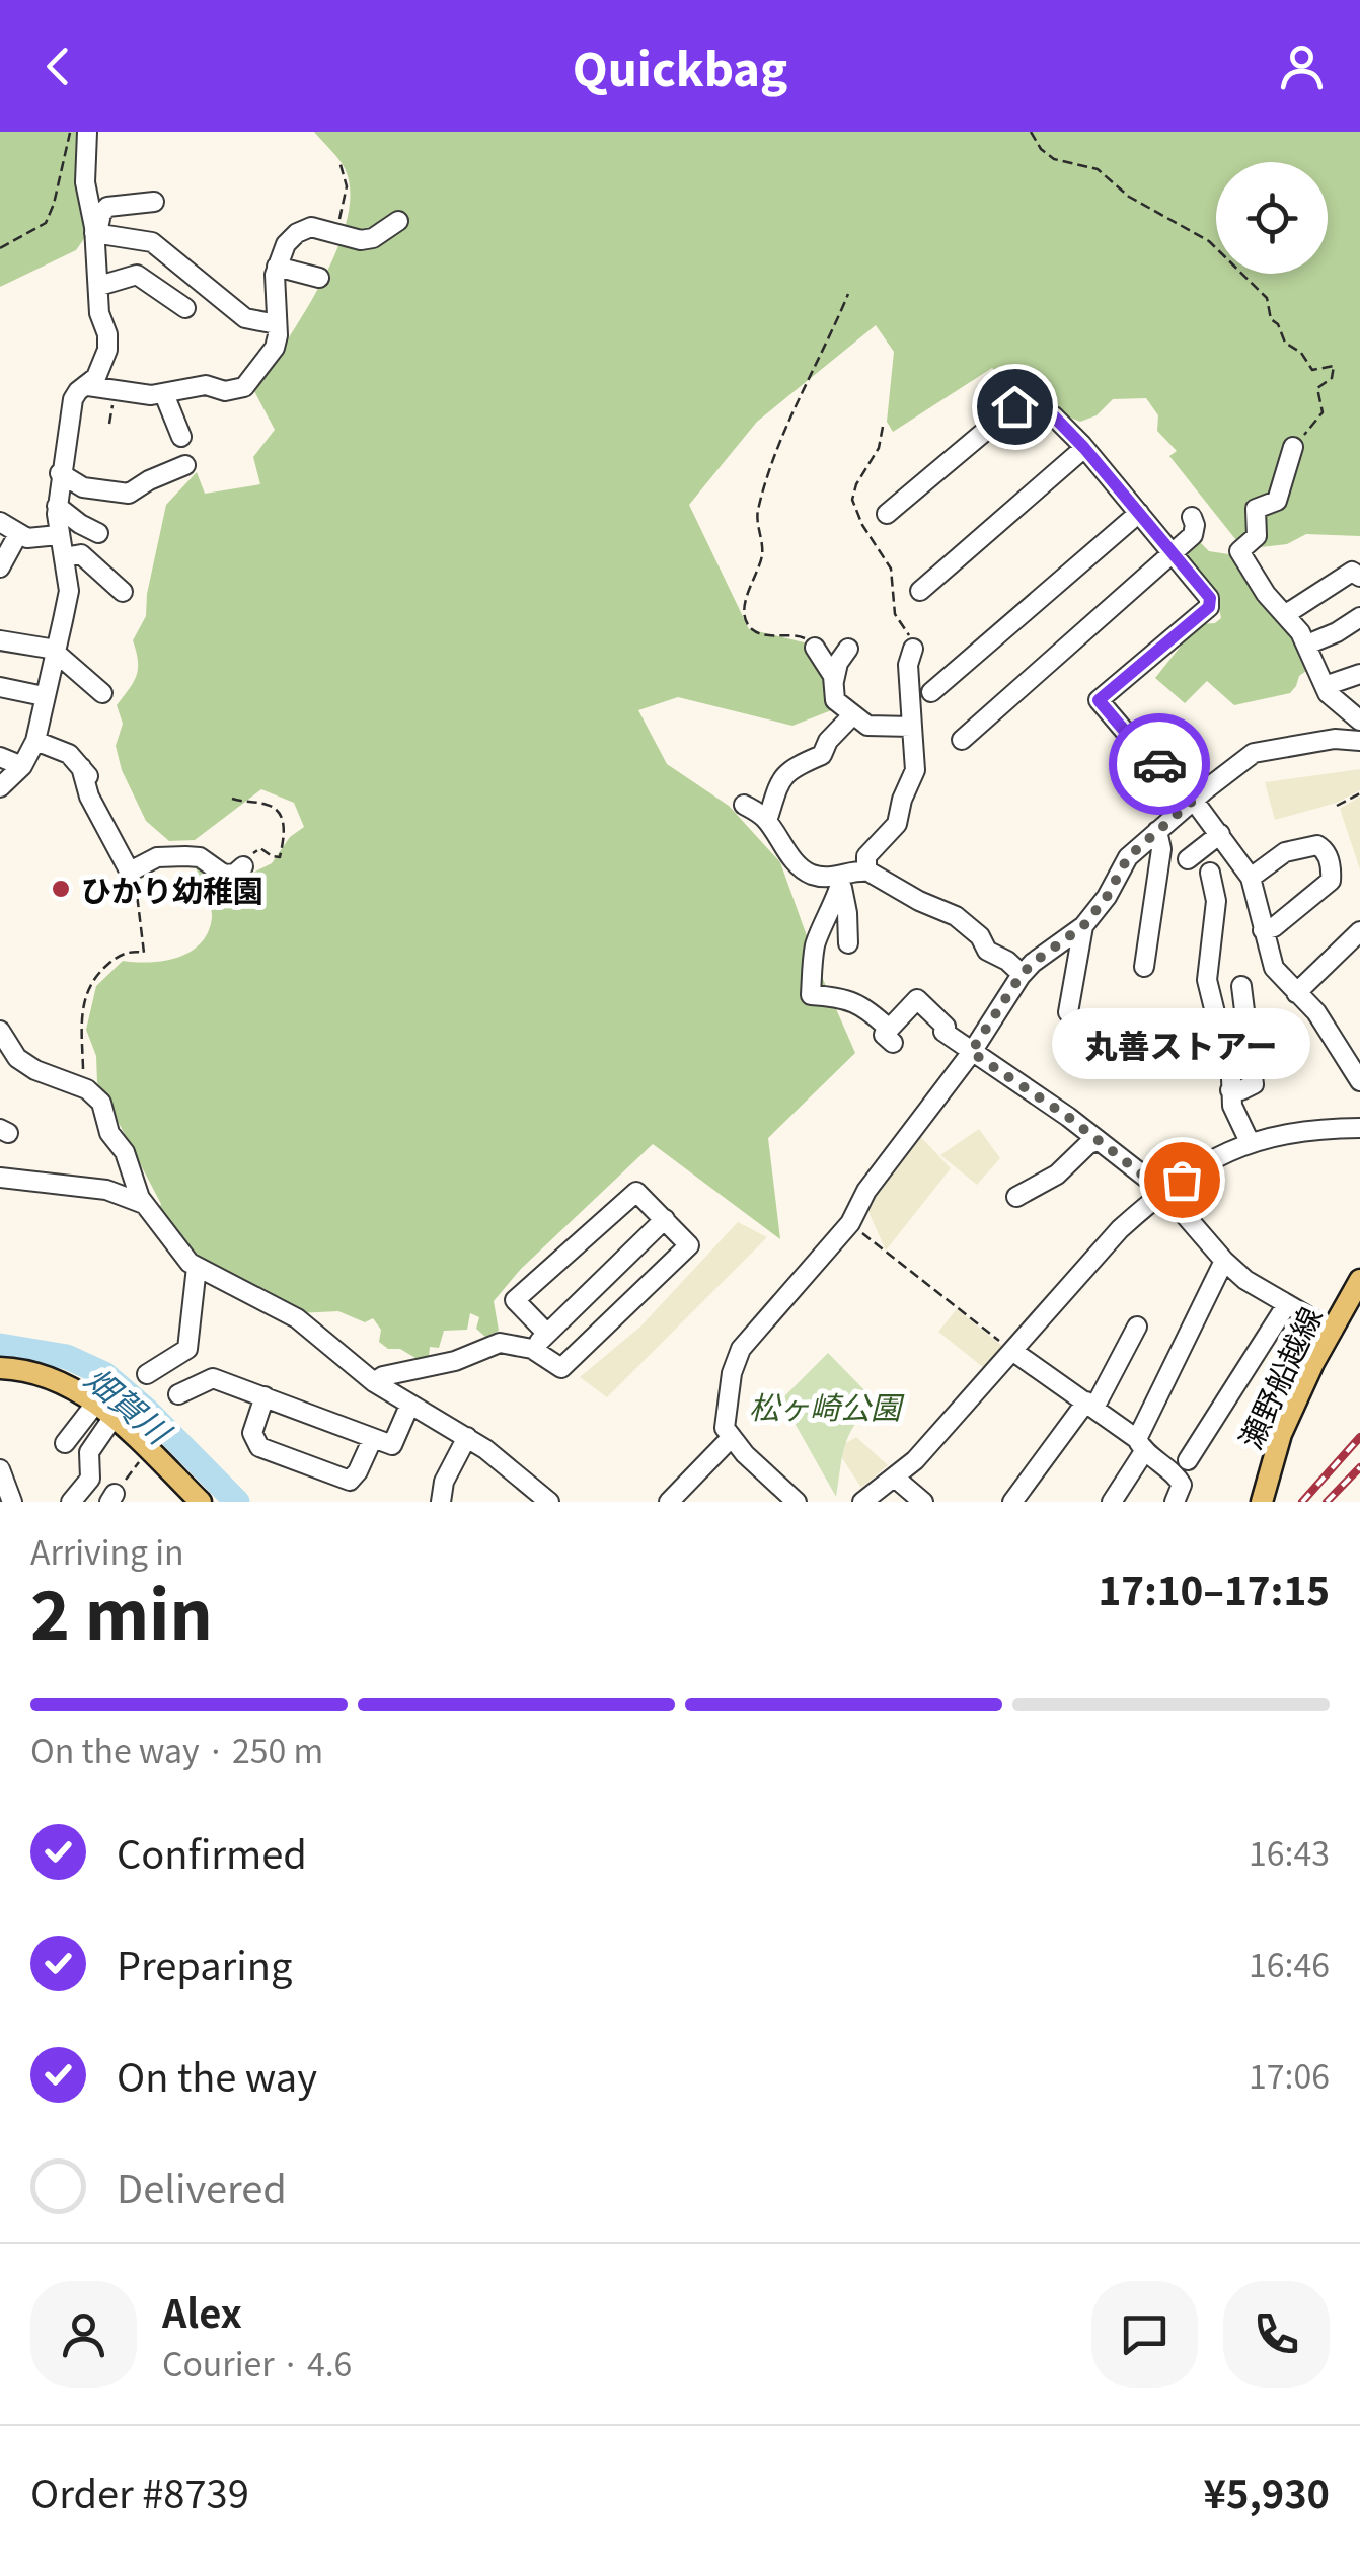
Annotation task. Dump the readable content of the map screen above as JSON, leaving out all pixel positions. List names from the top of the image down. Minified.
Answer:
{"streets":{"main road":["瀬野船越線"]},"water":["畑賀川"],"parks":["松ヶ崎公園"],"places":["ひかり幼稚園","丸善ストアー"],"page":{"header":"Quickbag","bubble":"丸善ストアー","heading":["2 min","Arriving in","17:10–17:15"],"panel":["Alex","Courier · 4.6","Order #8739","¥5,930"],"bar":"On the way · 250 m","list":[["Confirmed","16:43"],["Preparing","16:46"],["On the way","17:06"],"Delivered"]}}
